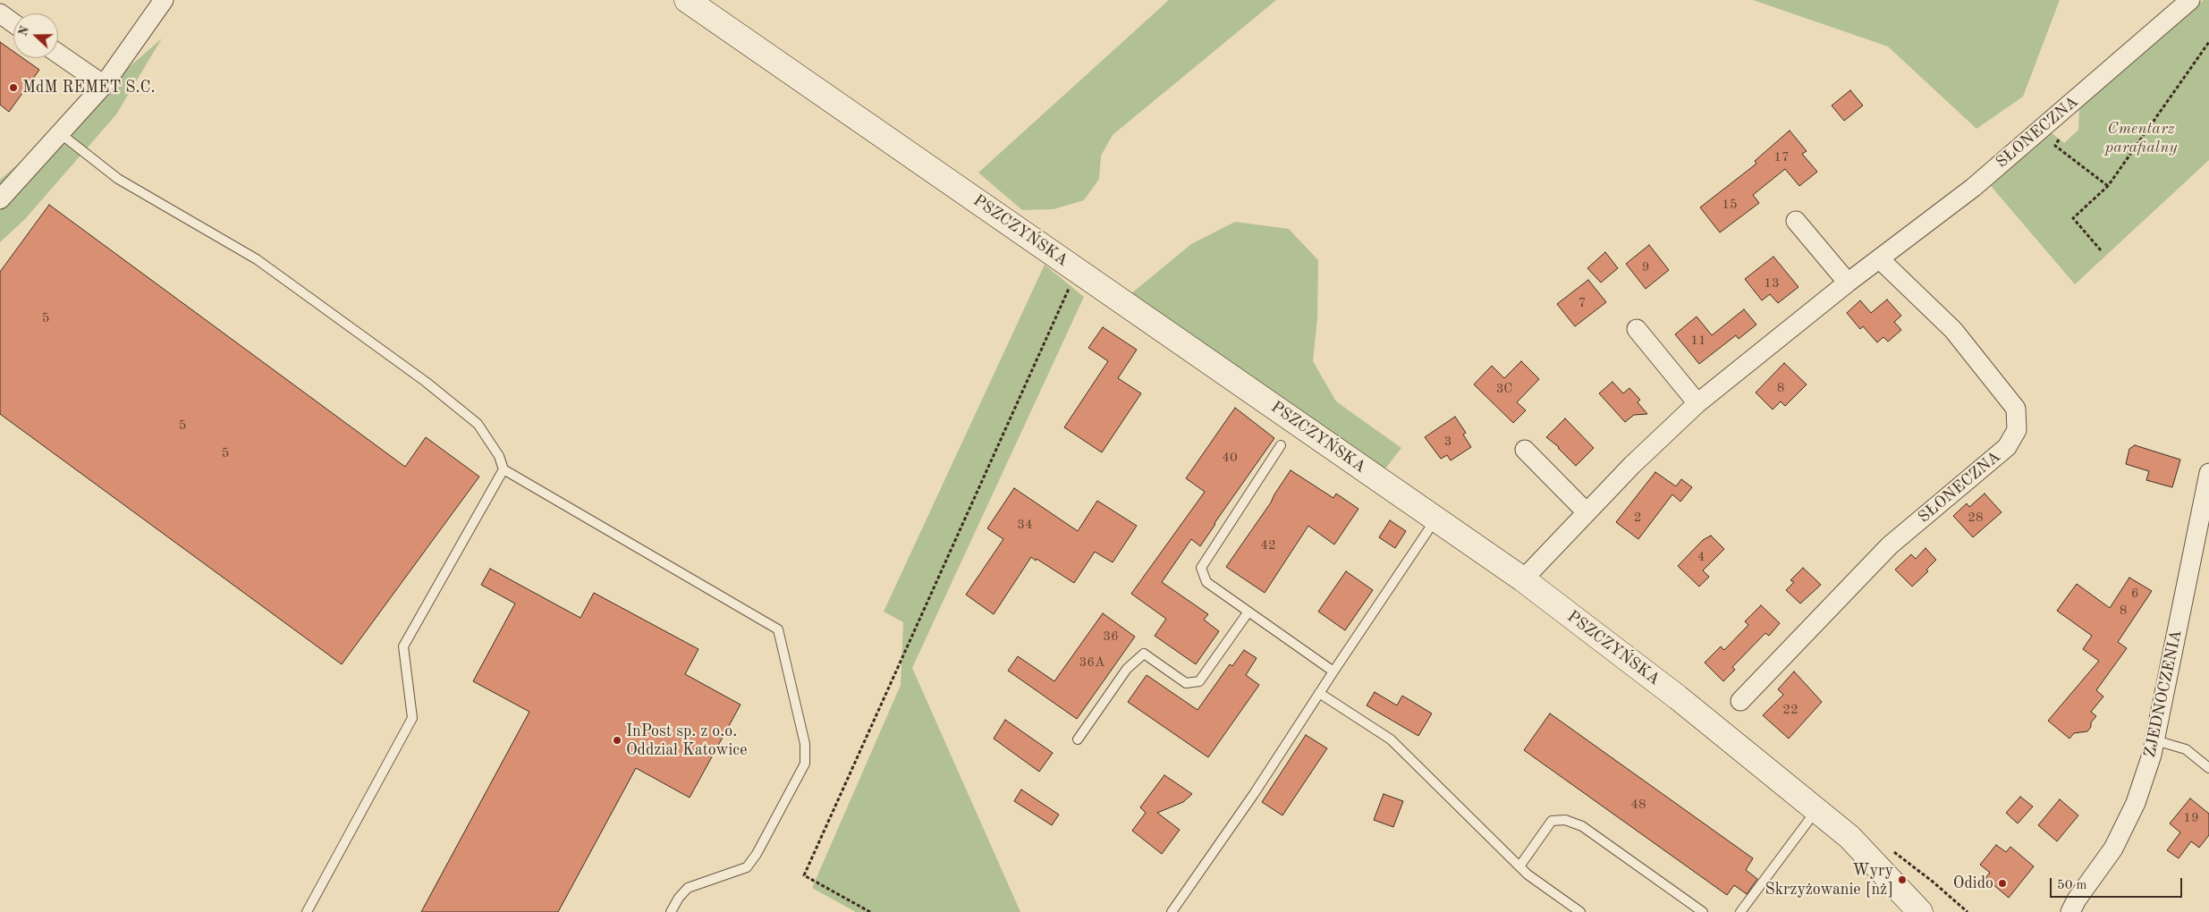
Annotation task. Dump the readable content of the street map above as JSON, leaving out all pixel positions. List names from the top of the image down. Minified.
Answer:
{"streets":{"main road":["PSZCZYŃSKA"],"street":["SŁONECZNA","ZJEDNOCZENIA"]},"crossings":[["SŁONECZNA","PSZCZYŃSKA"]],"parks":["Cmentarz parafialny"],"places":["MdM REMET S.C.","InPost sp. z o.o. Oddział Katowice","Wyry Skrzyżowanie [nż]","Odido"],"house_numbers":["17","15","9","13","7","5","11","8","3C","5","3","5","40","2","28","34","42","4","6","8","36","36A","22","48","19"],"scale_bar":"50 m","north":"left"}
